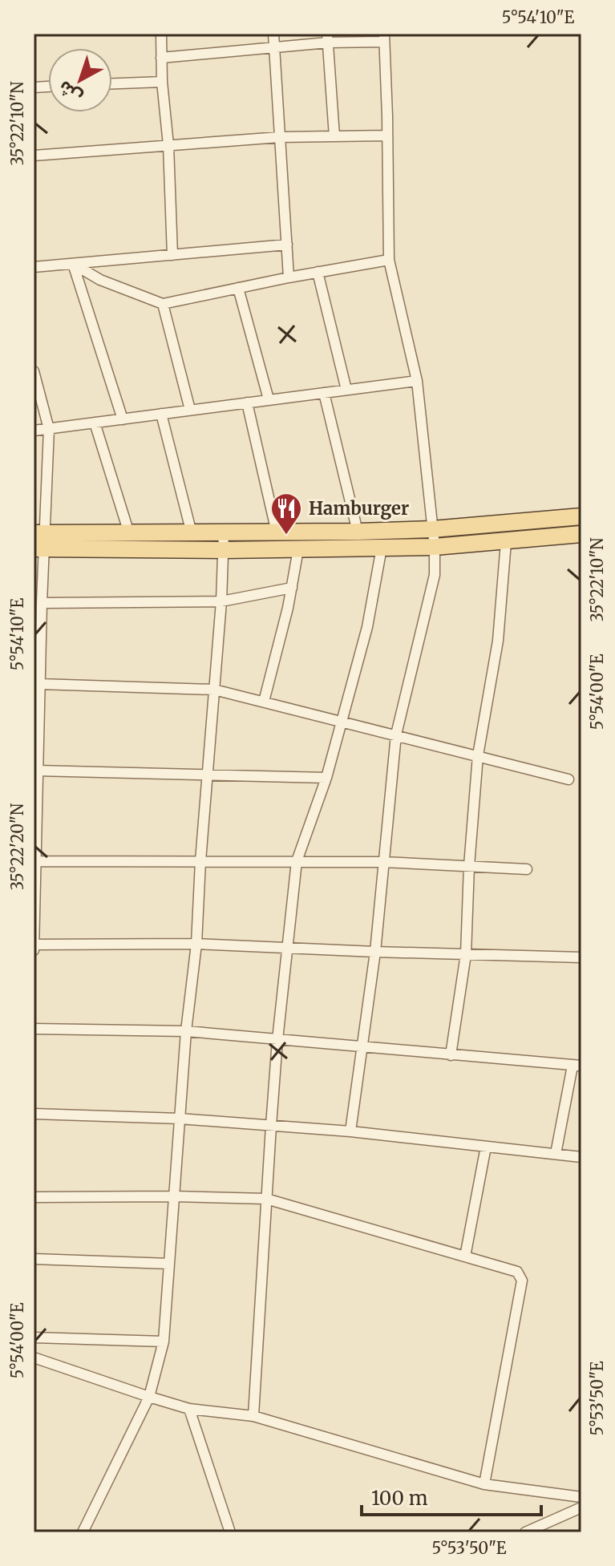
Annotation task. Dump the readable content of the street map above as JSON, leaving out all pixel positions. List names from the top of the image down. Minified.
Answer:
{"places":{"restaurant":["Hamburger"]},"scale_bar":"100 m","north":"bottom left","coordinates":["5°54'10\"E","35°22'10\"N","5°54'00\"E","35°22'20\"N","5°53'50\"E"]}
